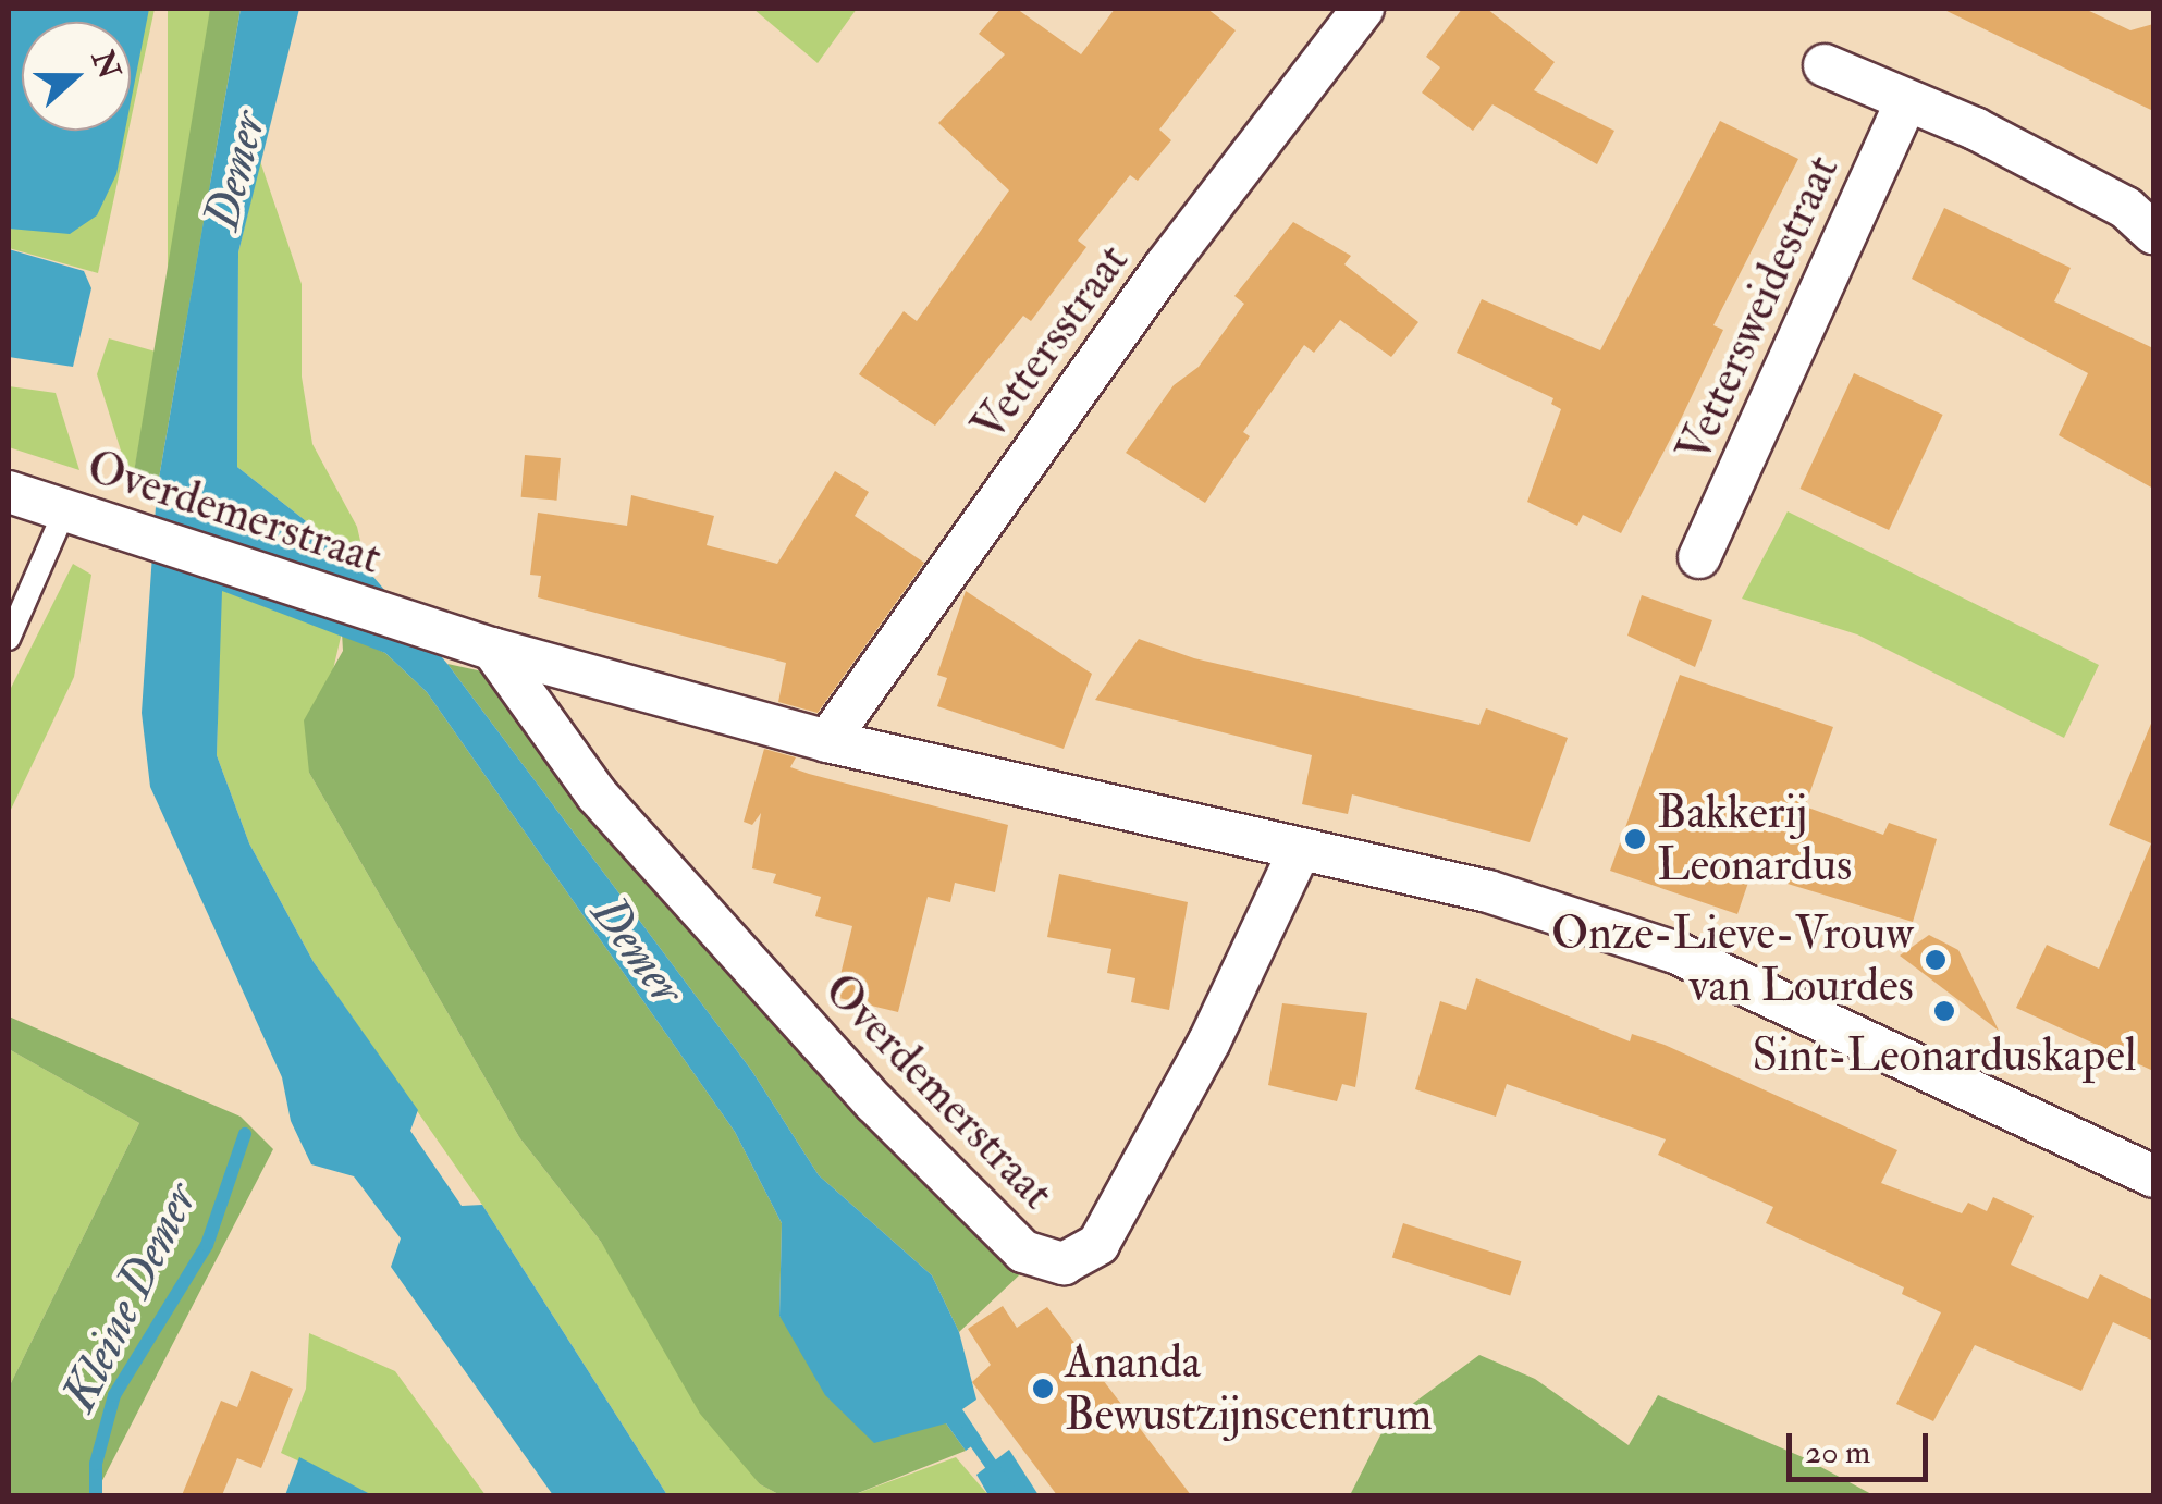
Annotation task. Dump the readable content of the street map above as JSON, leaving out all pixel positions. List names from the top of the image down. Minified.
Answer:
{"streets":{"street":["Vettersweidestraat","Vettersstraat","Overdemerstraat"]},"crossings":[["Vettersstraat","Overdemerstraat"]],"water":["Demer","Kleine Demer"],"places":["Bakkerij Leonardus","Onze-Lieve-Vrouw van Lourdes","Sint-Leonarduskapel","Ananda Bewustzijnscentrum"],"scale_bar":"20 m","north":"right"}
